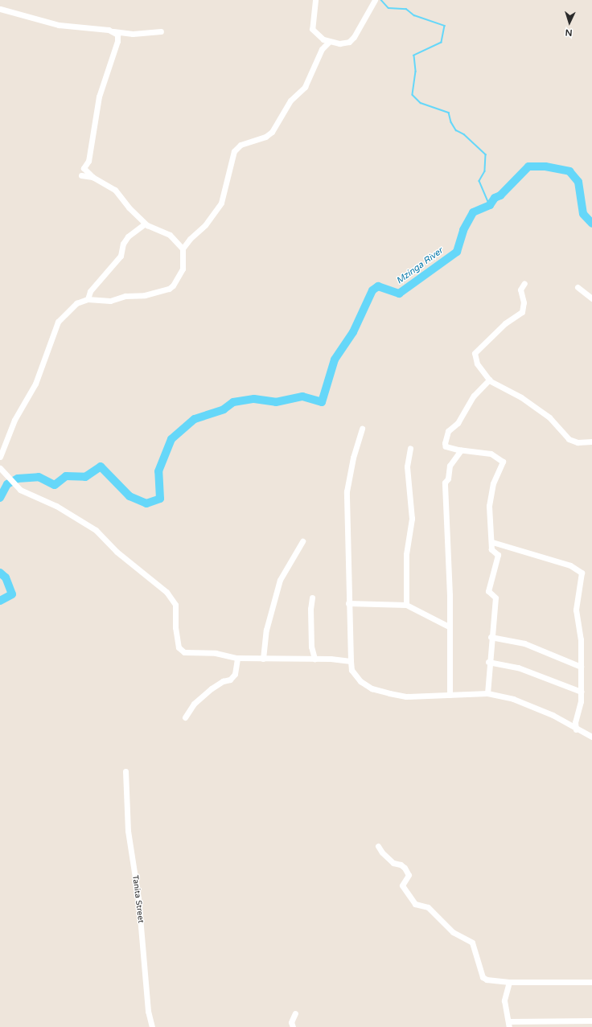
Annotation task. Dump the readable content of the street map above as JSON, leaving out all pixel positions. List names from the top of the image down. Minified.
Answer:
{"streets":{"street":["Tanita Street"]},"water":["Mzinga River"],"north":"bottom"}
